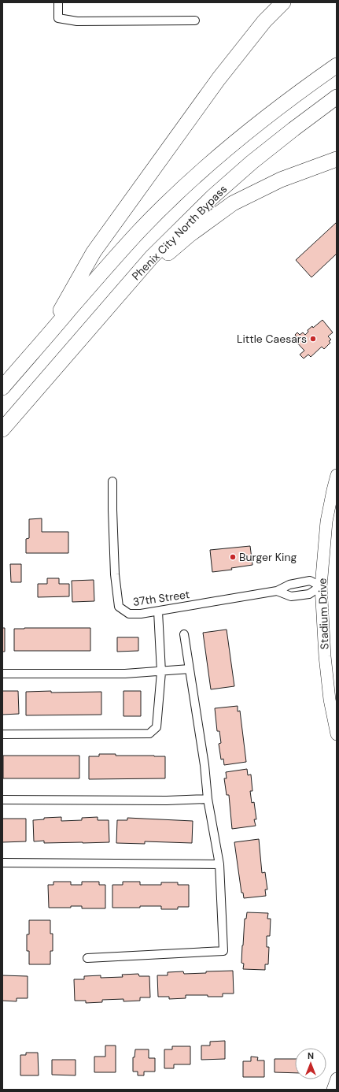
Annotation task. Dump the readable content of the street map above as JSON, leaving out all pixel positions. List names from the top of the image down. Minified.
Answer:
{"streets":{"highway":["Phenix City North Bypass"],"street":["37th Street","Stadium Drive"]},"crossings":[["37th Street","Stadium Drive"]],"places":["Little Caesars","Burger King"],"north":"top"}
